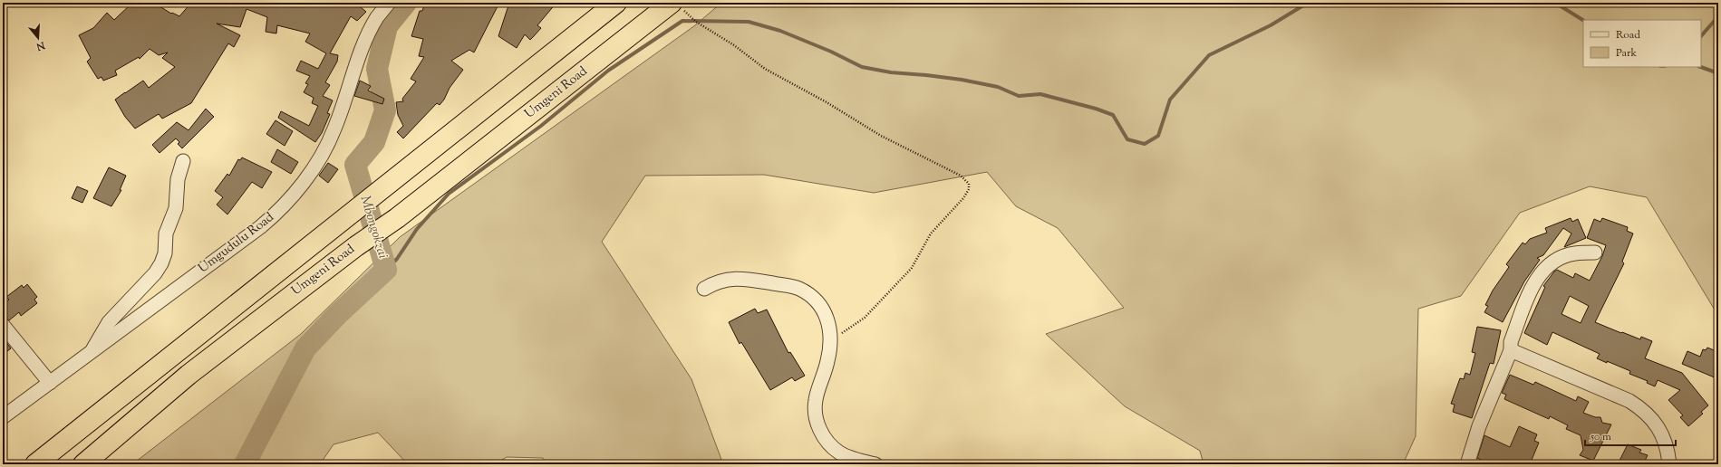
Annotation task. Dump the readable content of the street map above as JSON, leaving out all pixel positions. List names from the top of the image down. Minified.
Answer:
{"streets":{"highway":["Umgeni Road"],"street":["Umgudulu Road"]},"water":["Mbongokzai"],"legend":["Road","Park"],"scale_bar":"50 m","north":"bottom"}
